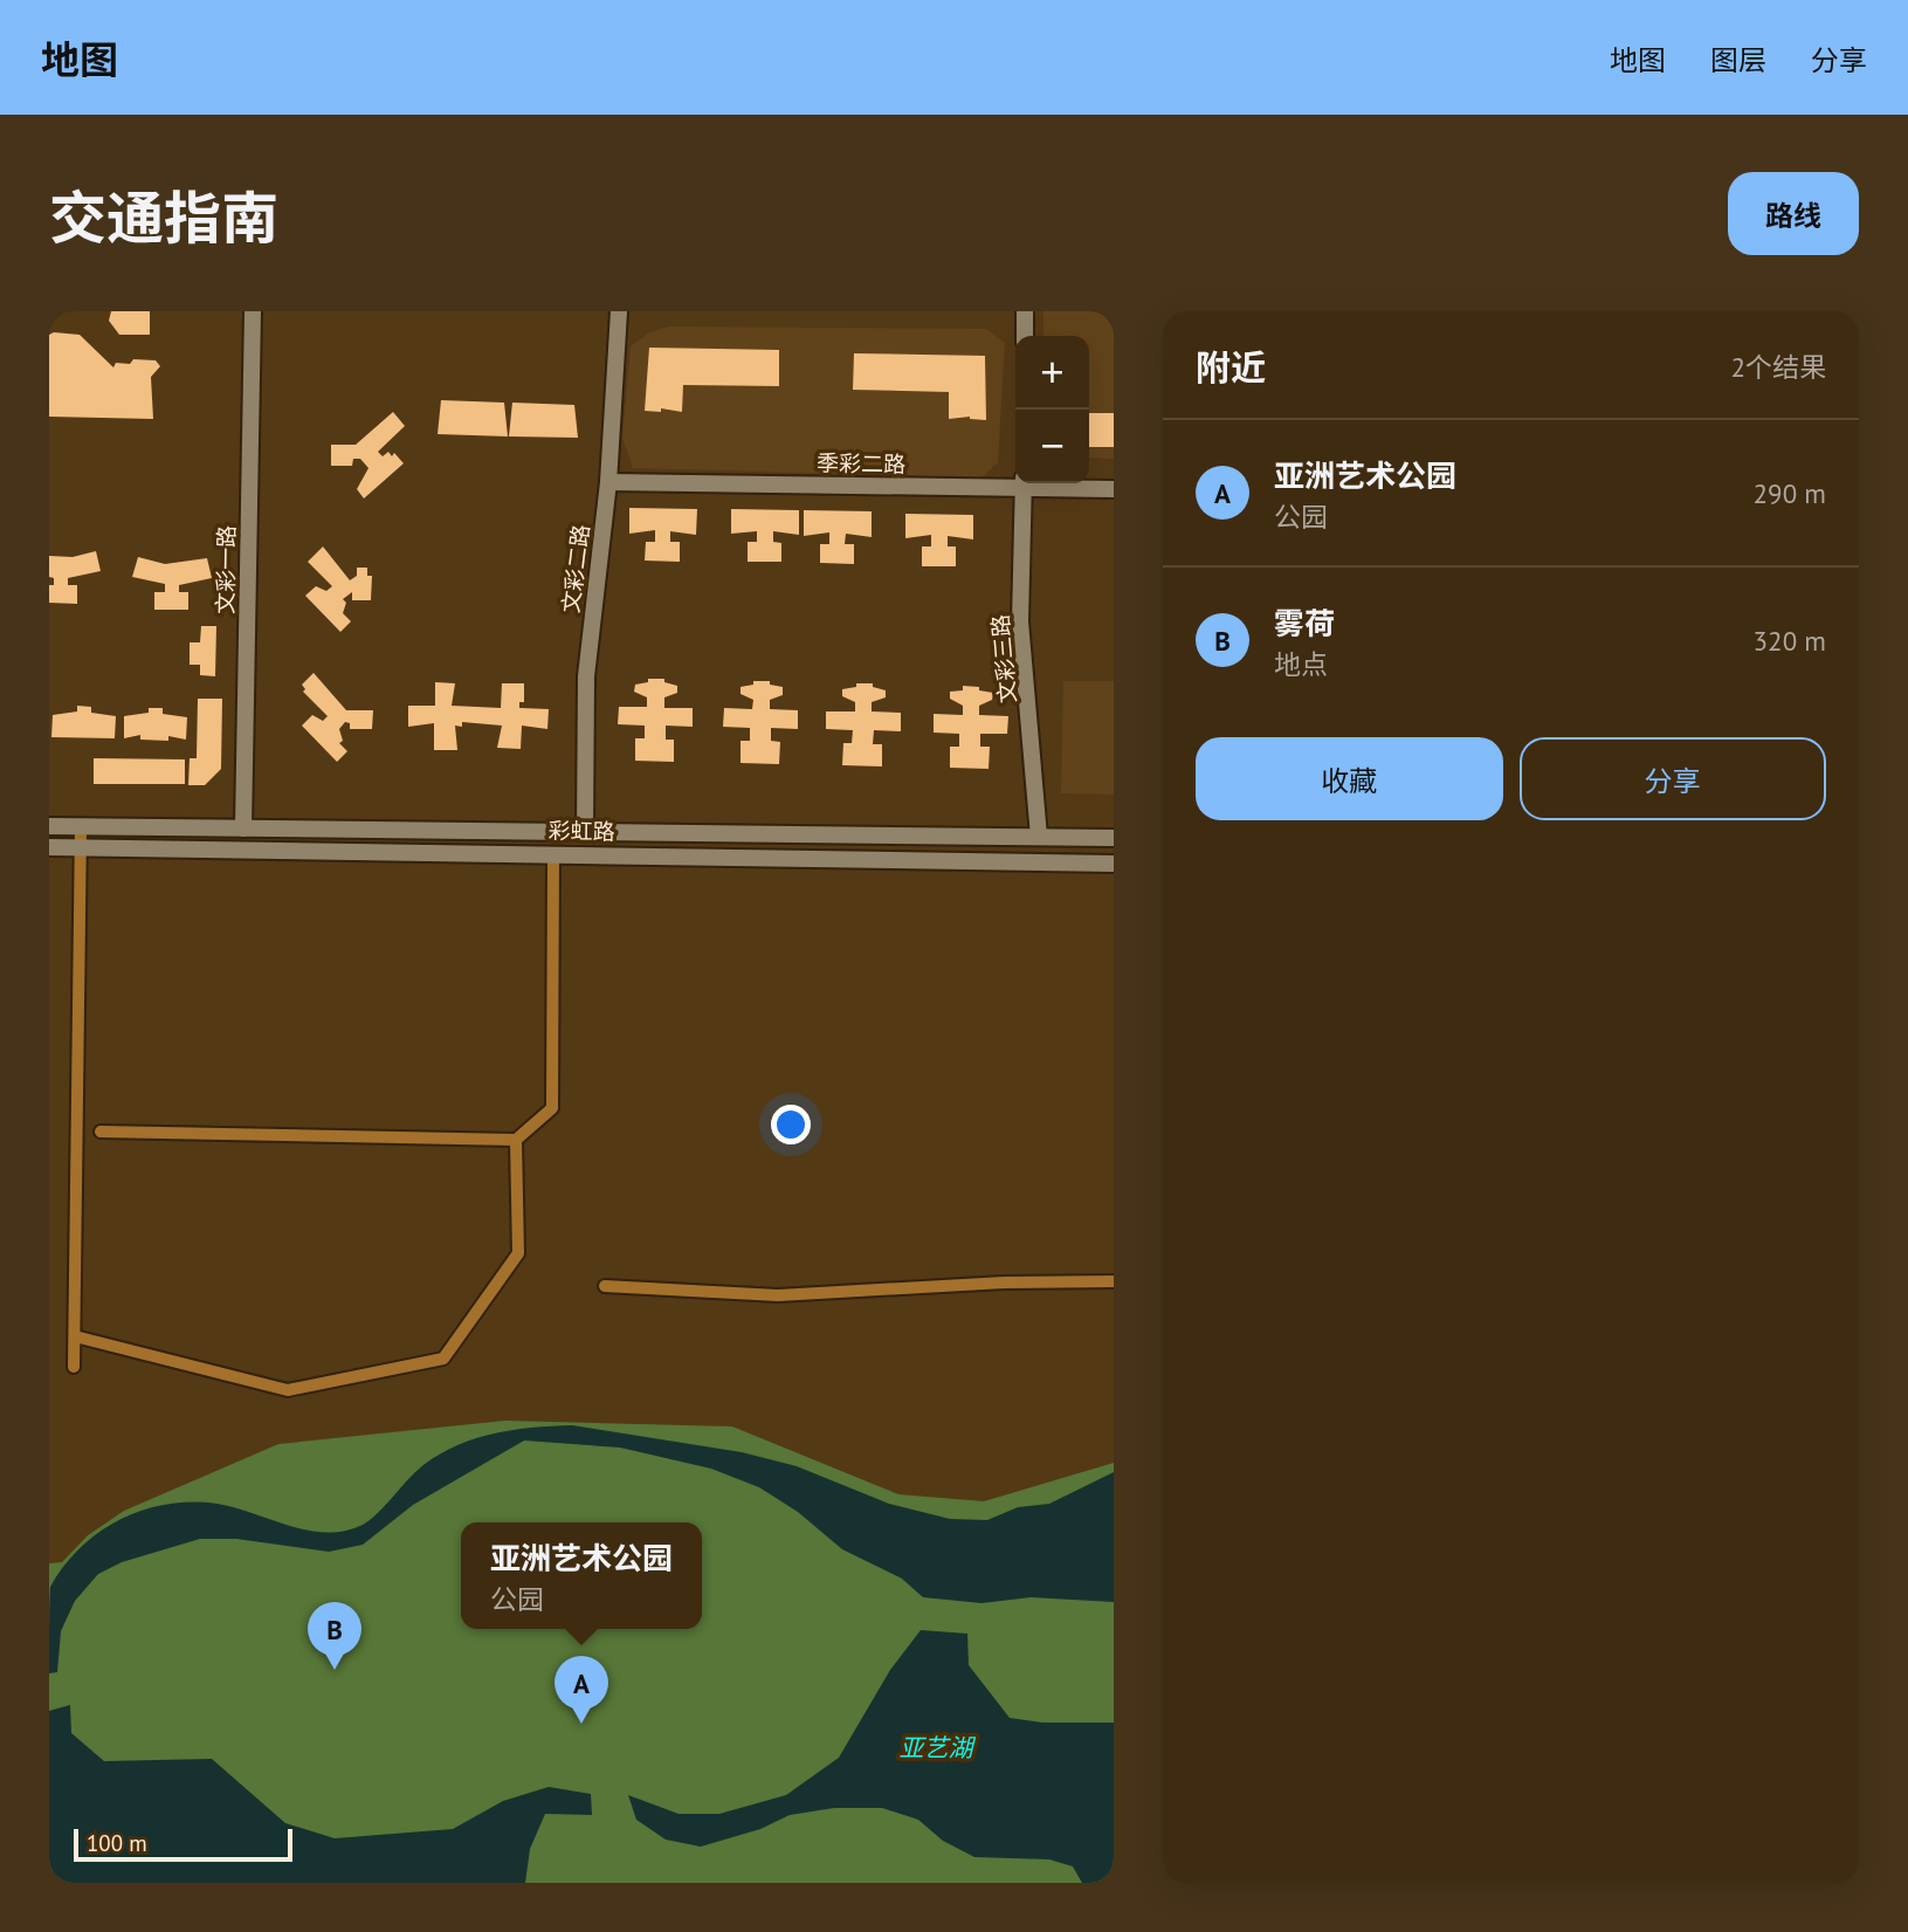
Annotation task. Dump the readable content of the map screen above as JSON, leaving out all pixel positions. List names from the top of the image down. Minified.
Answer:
{"streets":{"street":["季彩二路","文彩二路","文彩一路","文彩三路","彩虹路"]},"crossings":[["季彩二路","文彩二路"],["季彩二路","文彩三路"],["文彩二路","彩虹路"],["文彩一路","彩虹路"],["文彩三路","彩虹路"]],"water":["亚艺湖"],"scale_bar":"100 m","page":{"header":"地图","nav":["地图","图层","分享"],"title":"交通指南","buttons":["路线",["收藏","分享"]],"heading":["附近","2个结果"],"map_buttons":["+","−"],"list":[{"mark":"A","name":"亚洲艺术公园","note":"公园","value":"290 m"},{"mark":"B","name":"雾荷","note":"地点","value":"320 m"}],"popup":["亚洲艺术公园","公园"],"pins":["B","A"],"scale":"100 m"}}
